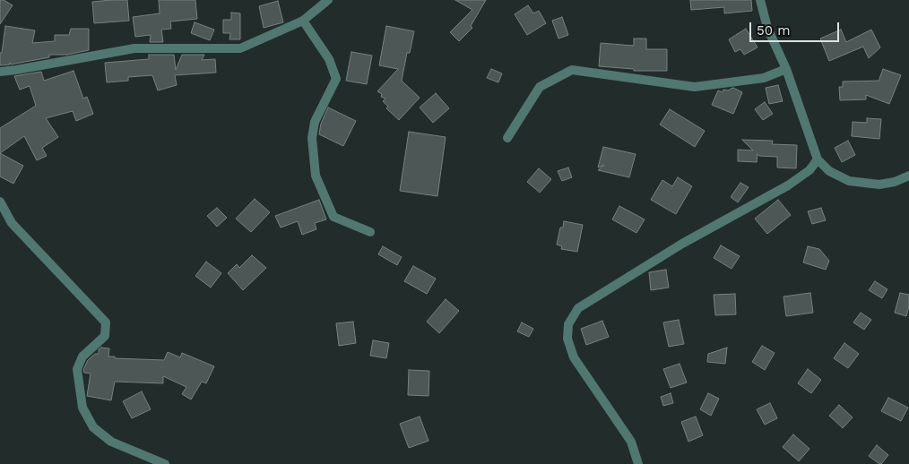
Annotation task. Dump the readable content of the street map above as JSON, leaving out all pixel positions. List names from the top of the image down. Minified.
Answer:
{"scale_bar":"50 m"}
